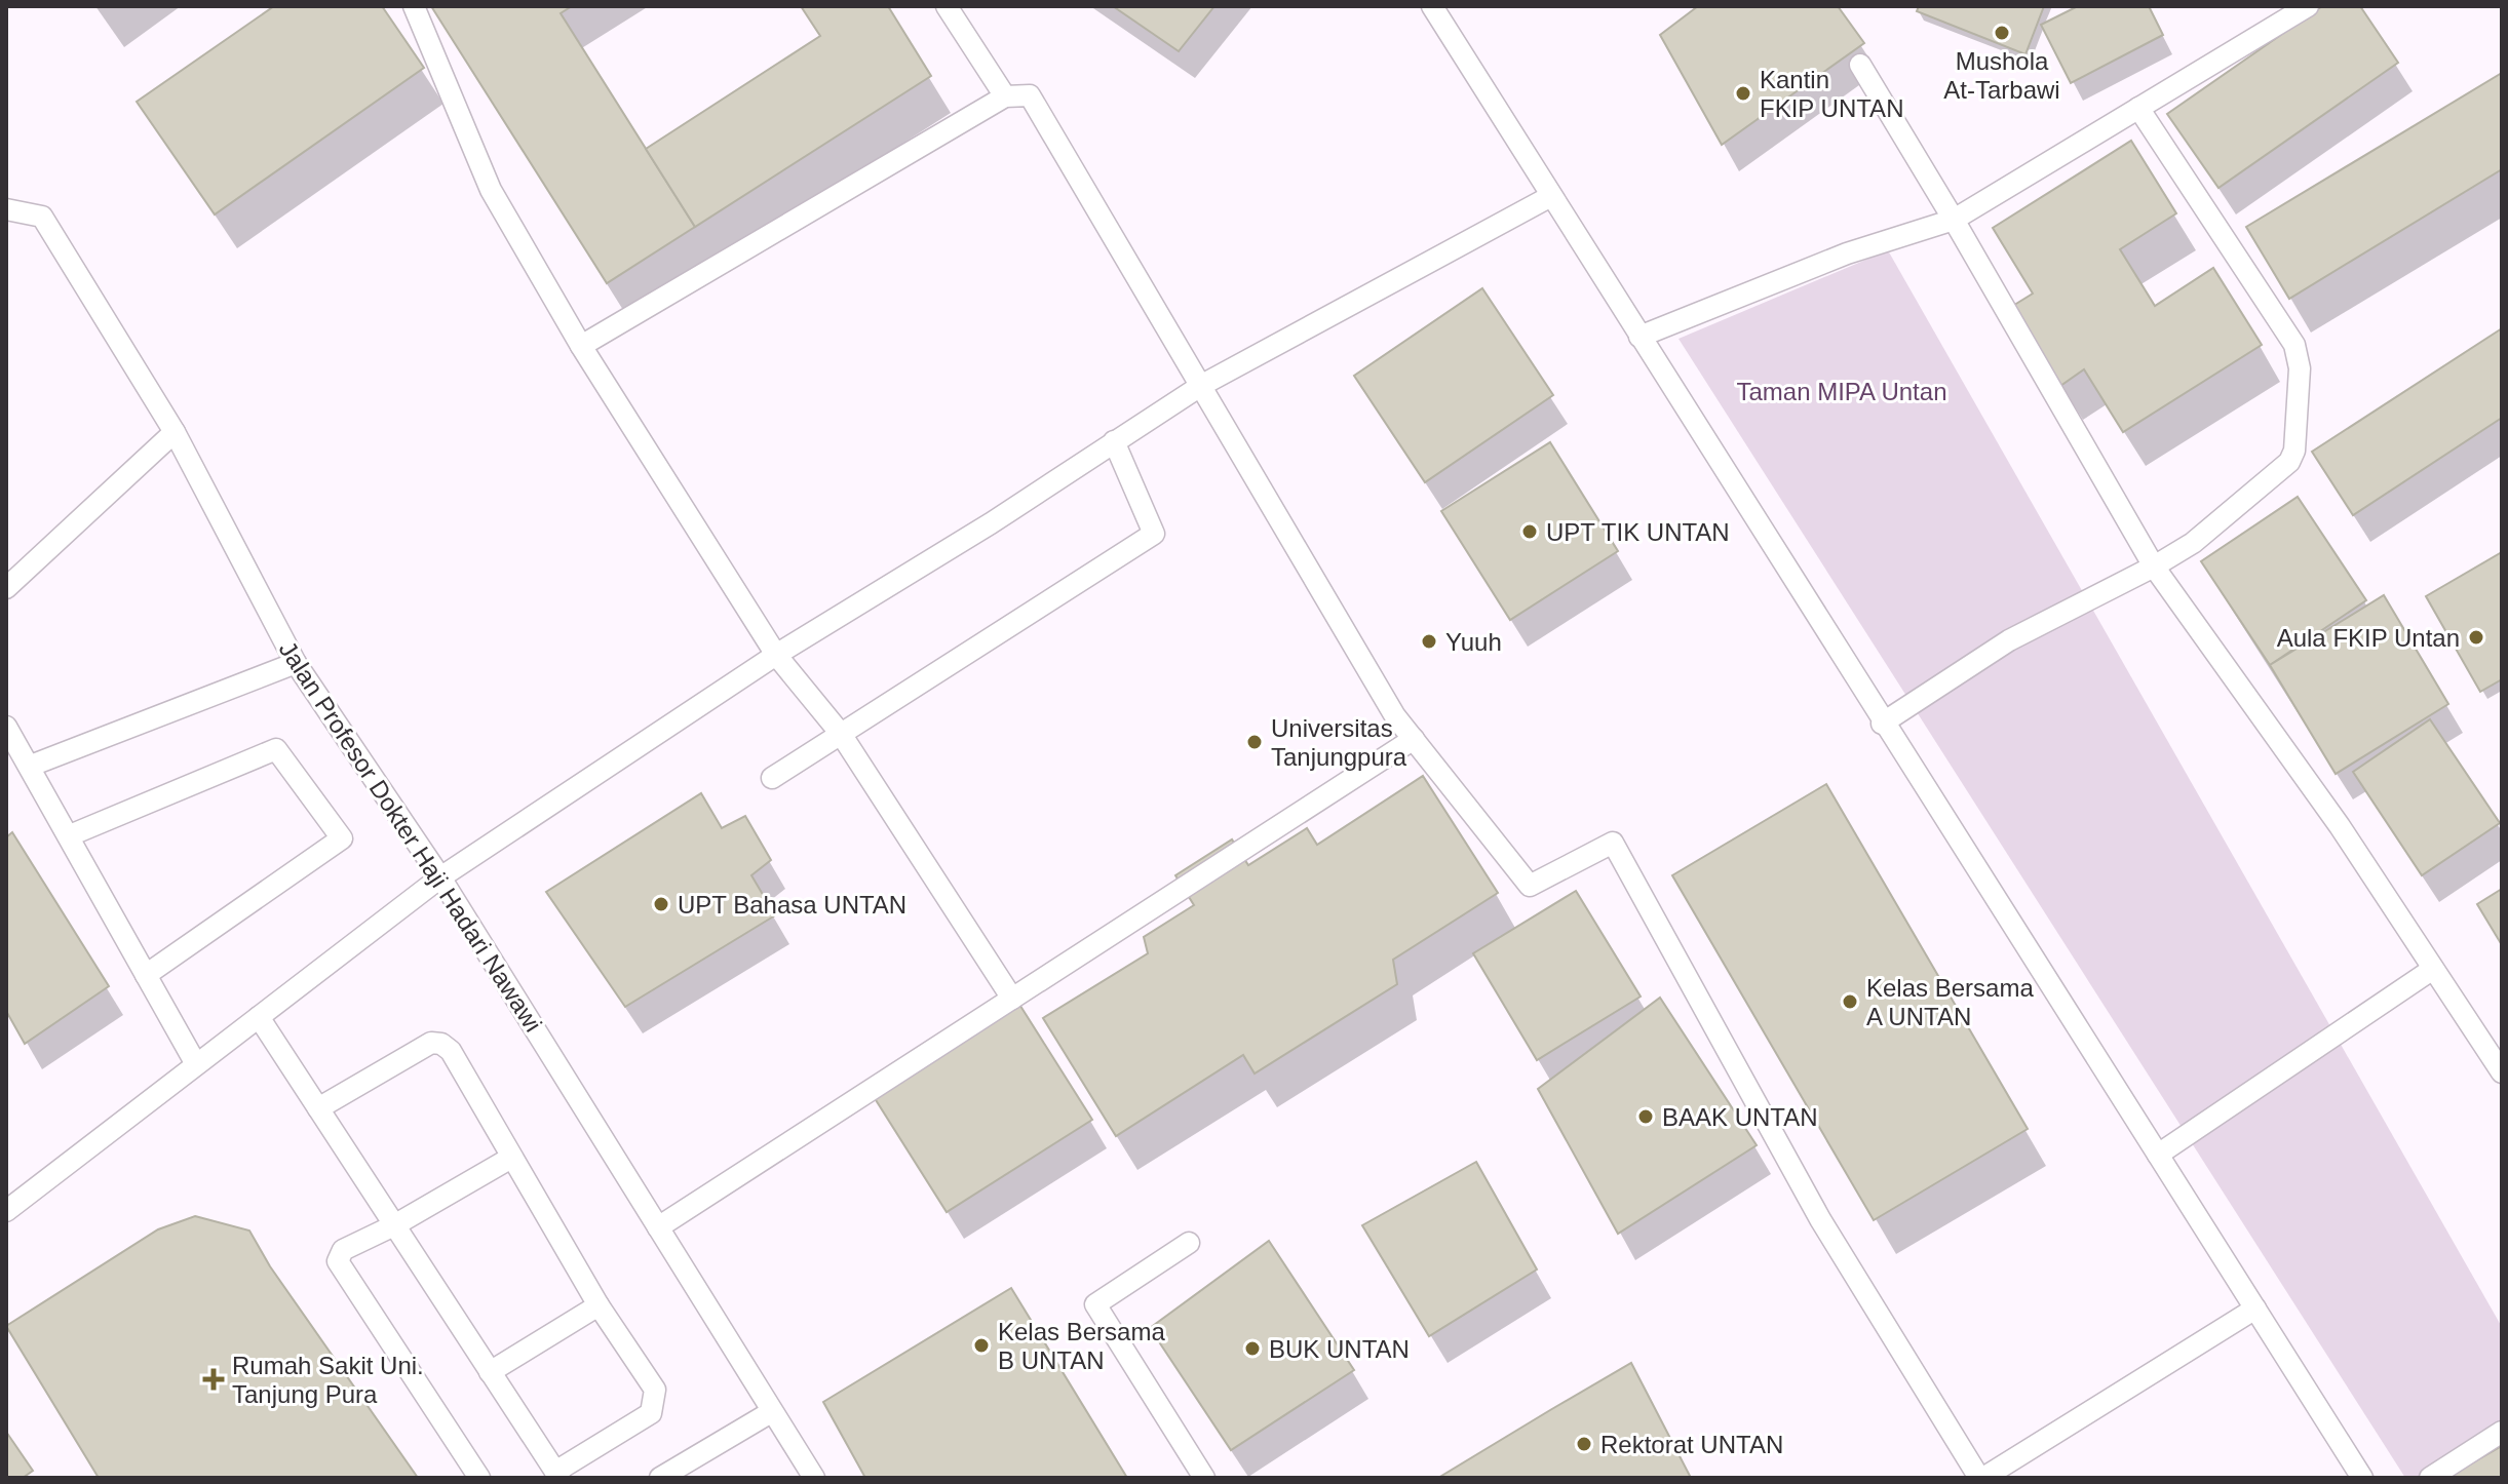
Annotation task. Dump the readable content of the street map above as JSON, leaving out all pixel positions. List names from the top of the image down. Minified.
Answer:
{"streets":{"lane":["Jalan Profesor Dokter Haji Hadari Nawawi"]},"parks":["Taman MIPA Untan"],"places":{"other":["Mushola At-Tarbawi","Kantin FKIP UNTAN","UPT TIK UNTAN","Aula FKIP Untan","Yuuh","Universitas Tanjungpura","UPT Bahasa UNTAN","Kelas Bersama A UNTAN","BAAK UNTAN","Kelas Bersama B UNTAN","BUK UNTAN","Rektorat UNTAN"],"health":["Rumah Sakit Uni. Tanjung Pura"]}}
